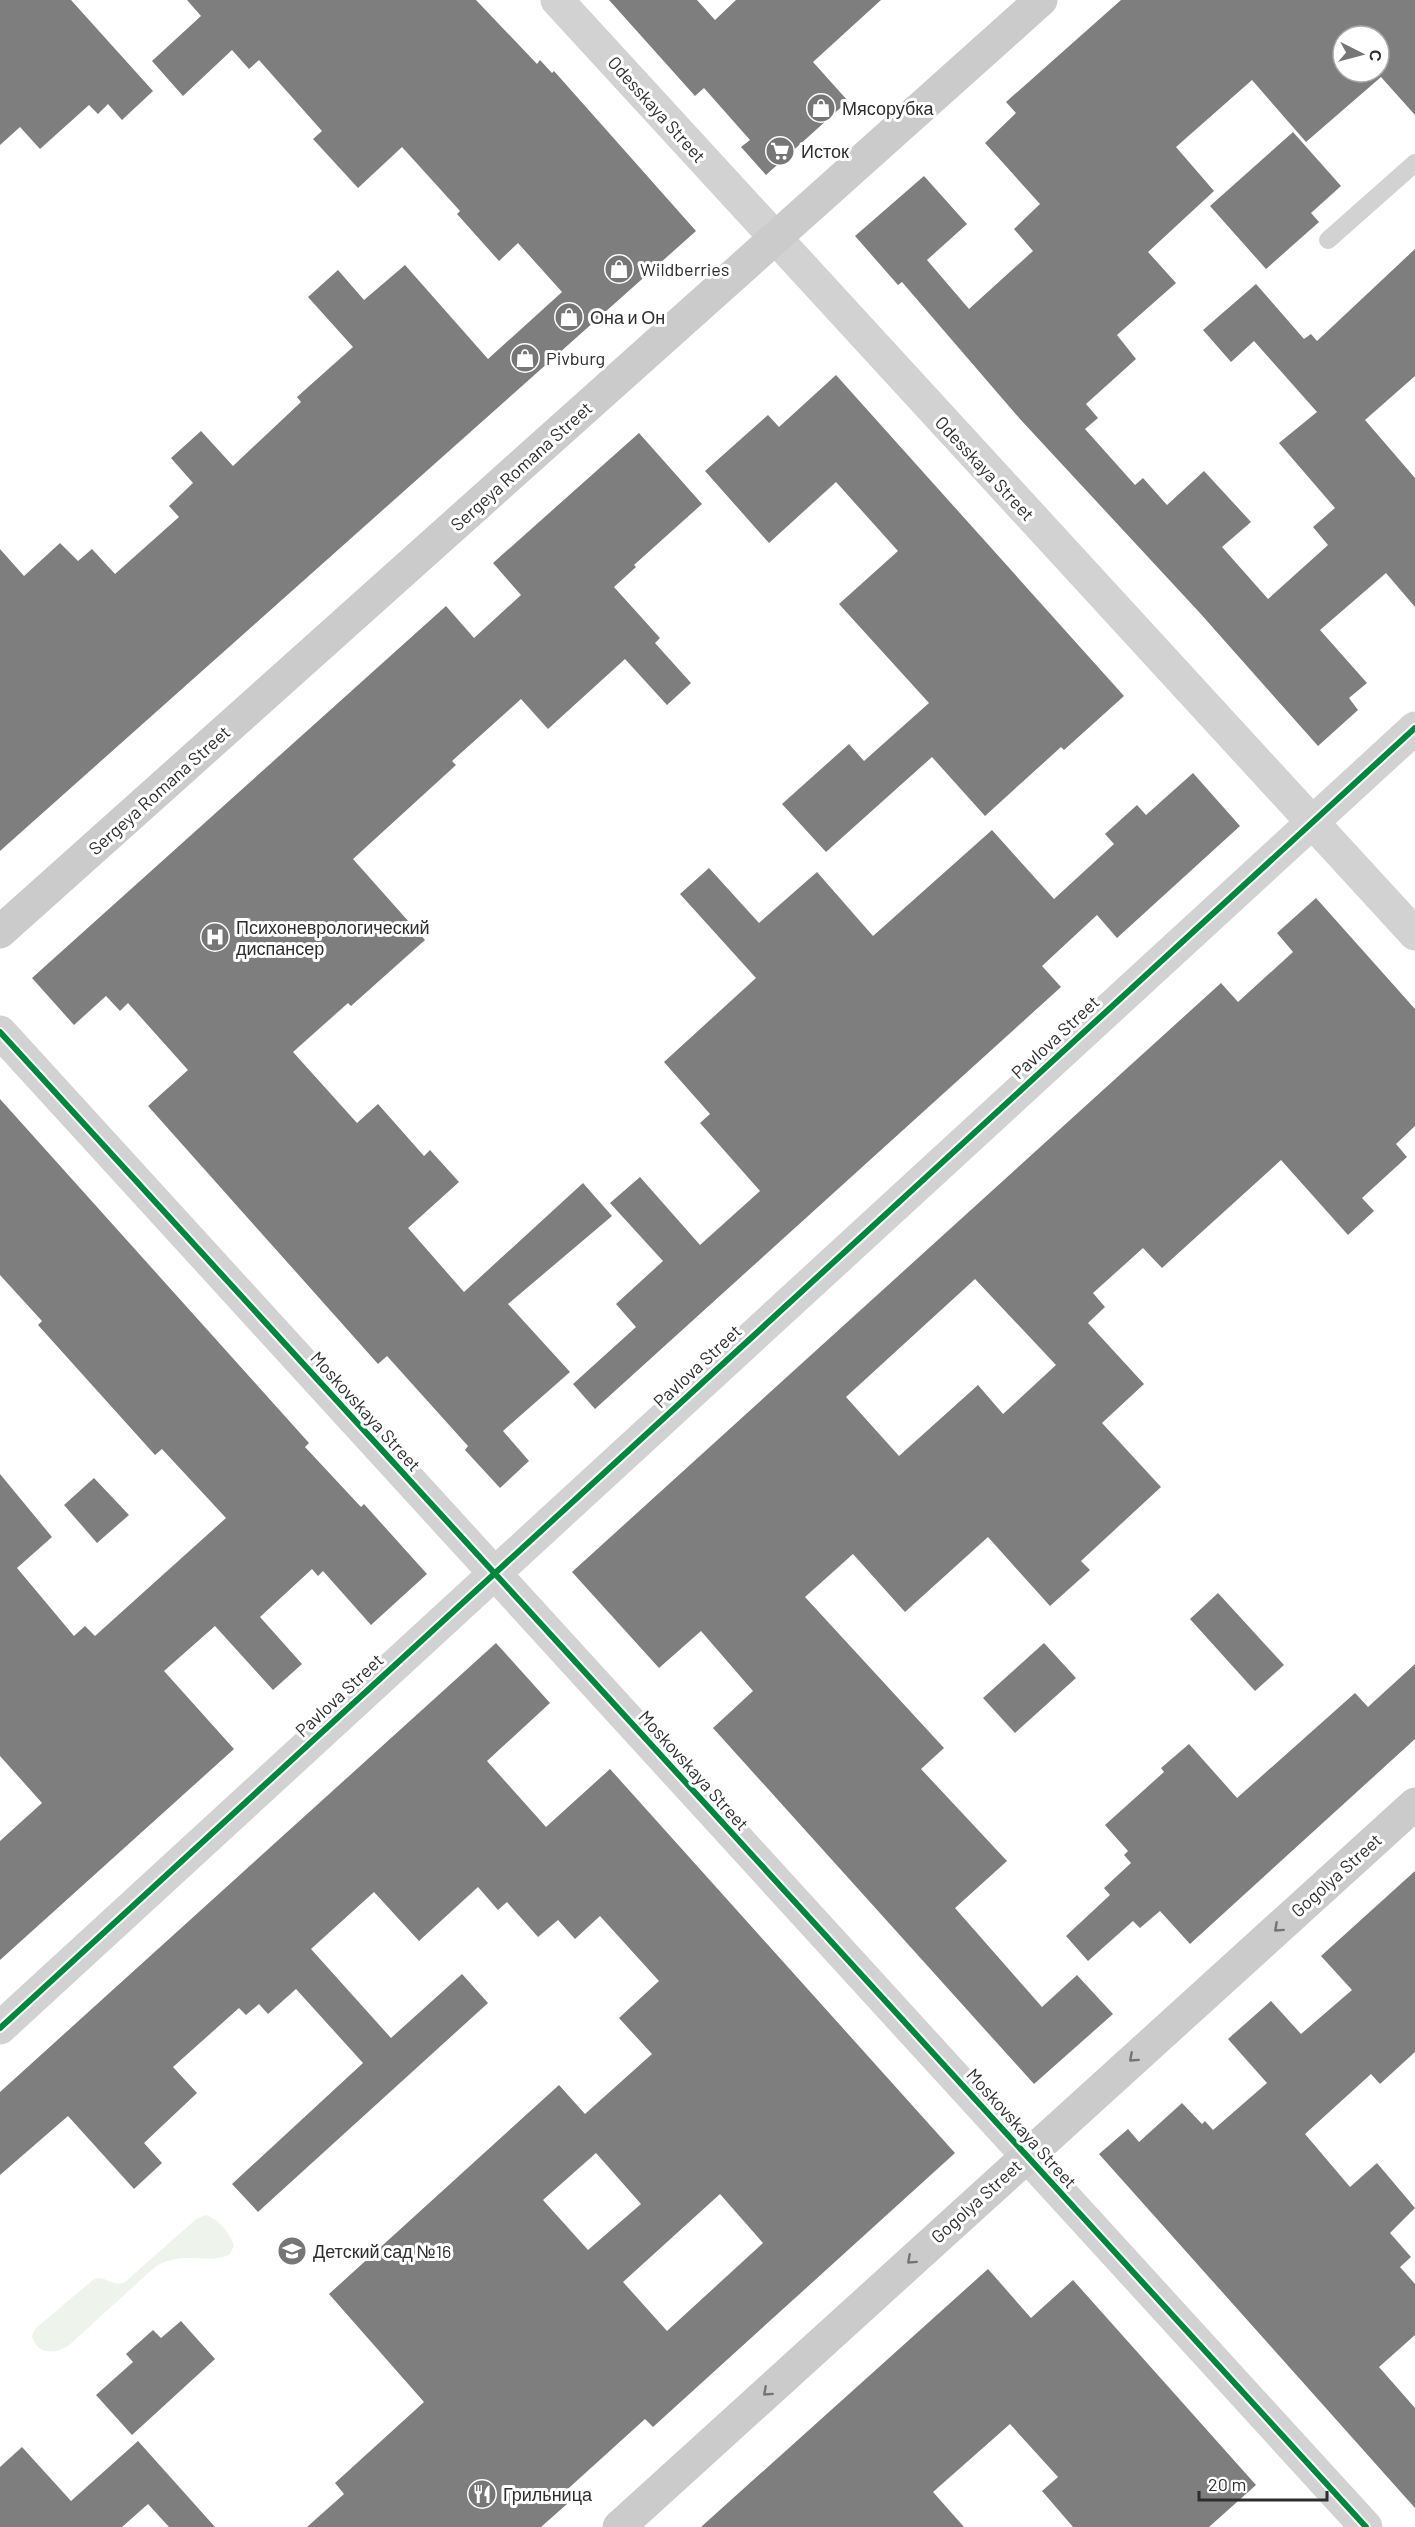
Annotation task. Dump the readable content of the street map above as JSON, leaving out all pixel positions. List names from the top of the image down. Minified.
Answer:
{"streets":{"street":["Odesskaya Street","Sergeya Romana Street","Pavlova Street","Moskovskaya Street","Gogolya Street"]},"crossings":[["Odesskaya Street","Sergeya Romana Street"],["Odesskaya Street","Pavlova Street"],["Pavlova Street","Moskovskaya Street"],["Moskovskaya Street","Gogolya Street"]],"one_way":["Gogolya Street"],"places":{"shop":["Мясорубка","Wildberries","Она и Он","Pivburg"],"supermarket":["Исток"],"hospital":["Психоневрологический диспансер"],"school or university":["Детский сад №16"],"restaurant":["Грильница"]},"scale_bar":"20 m","north":"right"}
